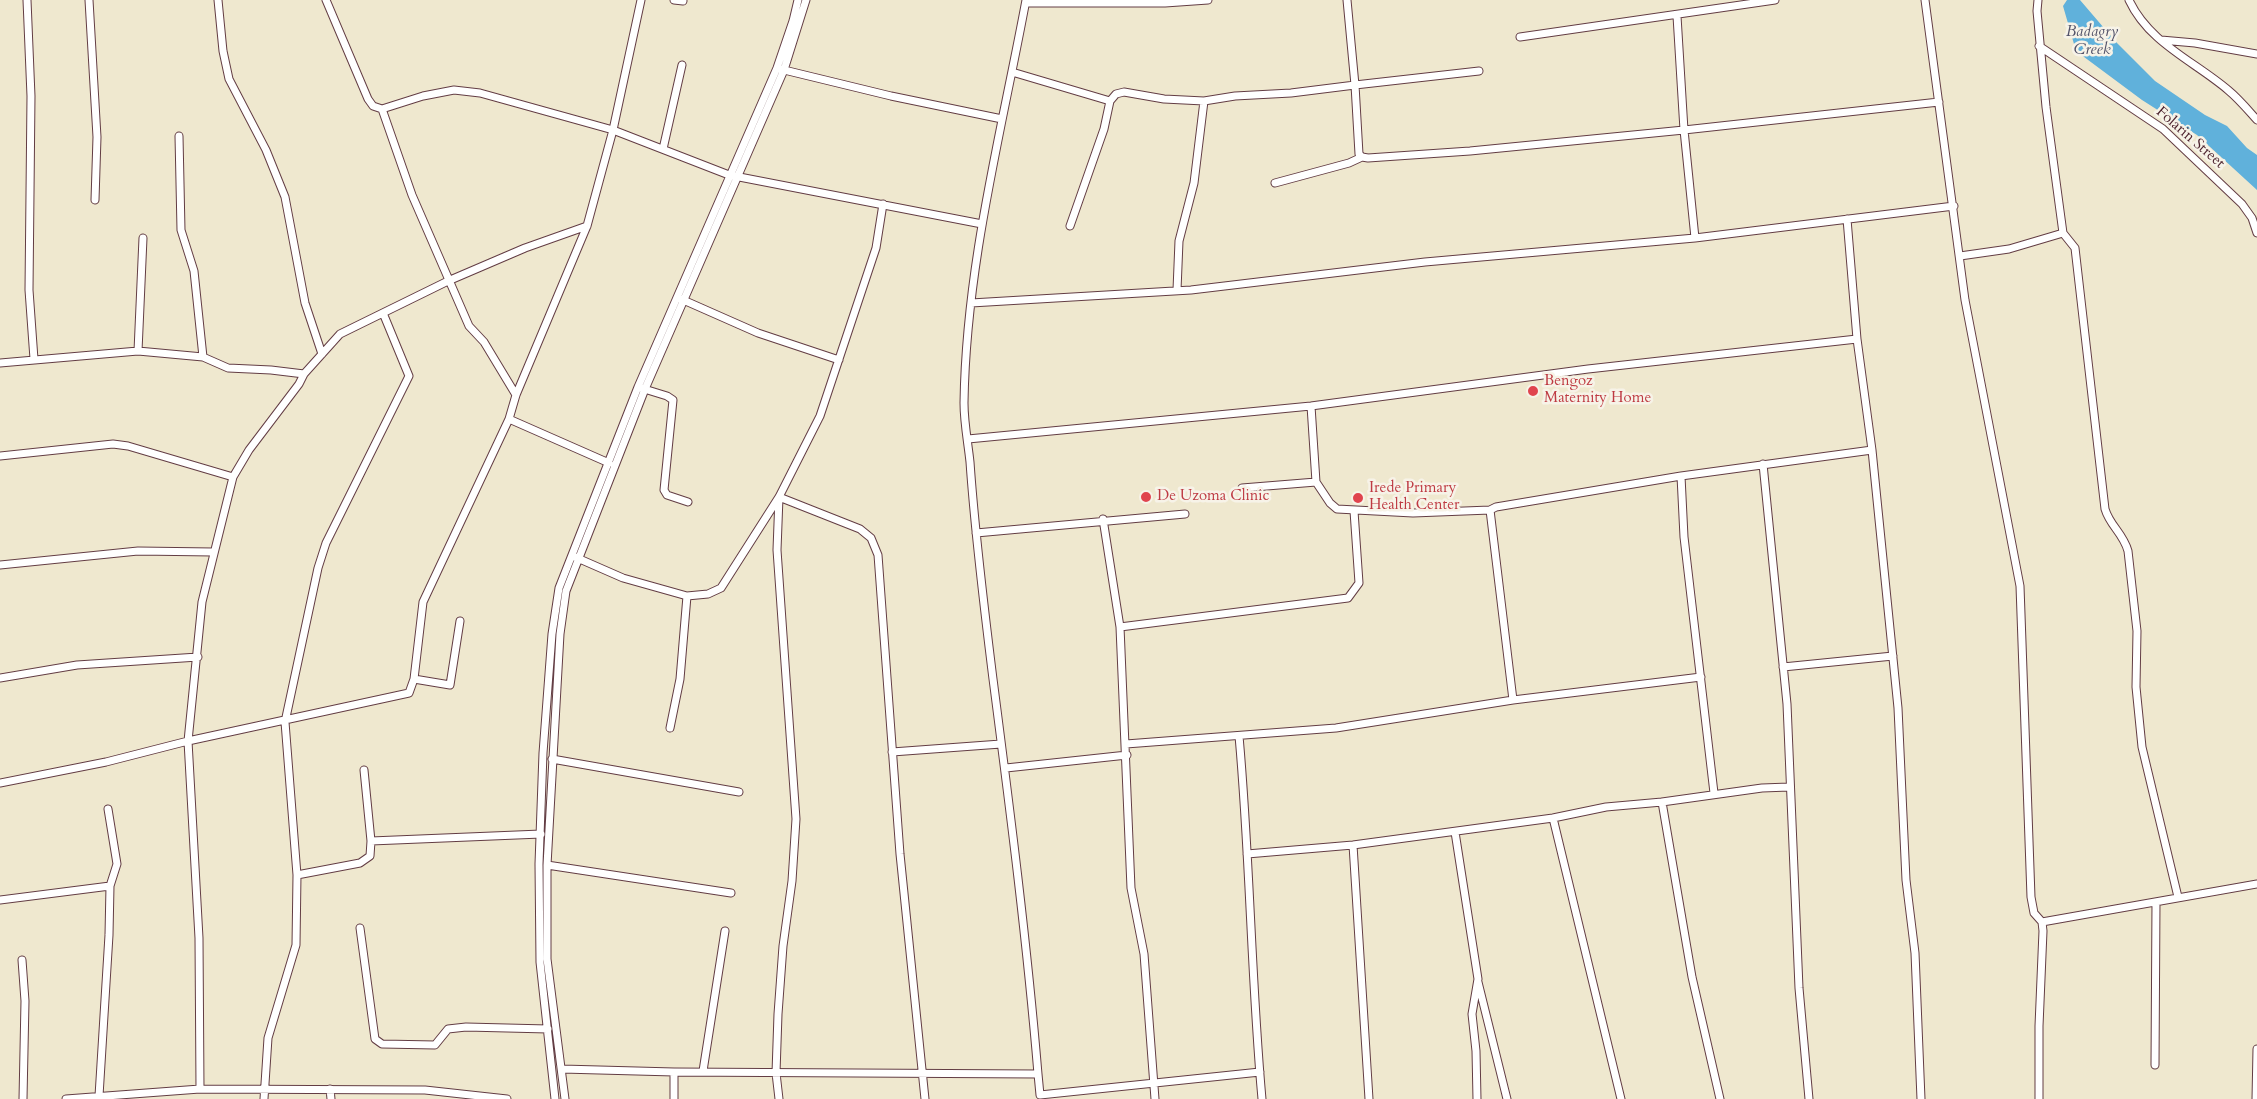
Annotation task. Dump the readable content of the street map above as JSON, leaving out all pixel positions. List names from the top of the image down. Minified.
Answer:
{"streets":{"street":["Folarin Street"]},"water":["Badagry Creek"],"places":["Bengoz Maternity Home","De Uzoma Clinic","Irede Primary Health Center"]}
